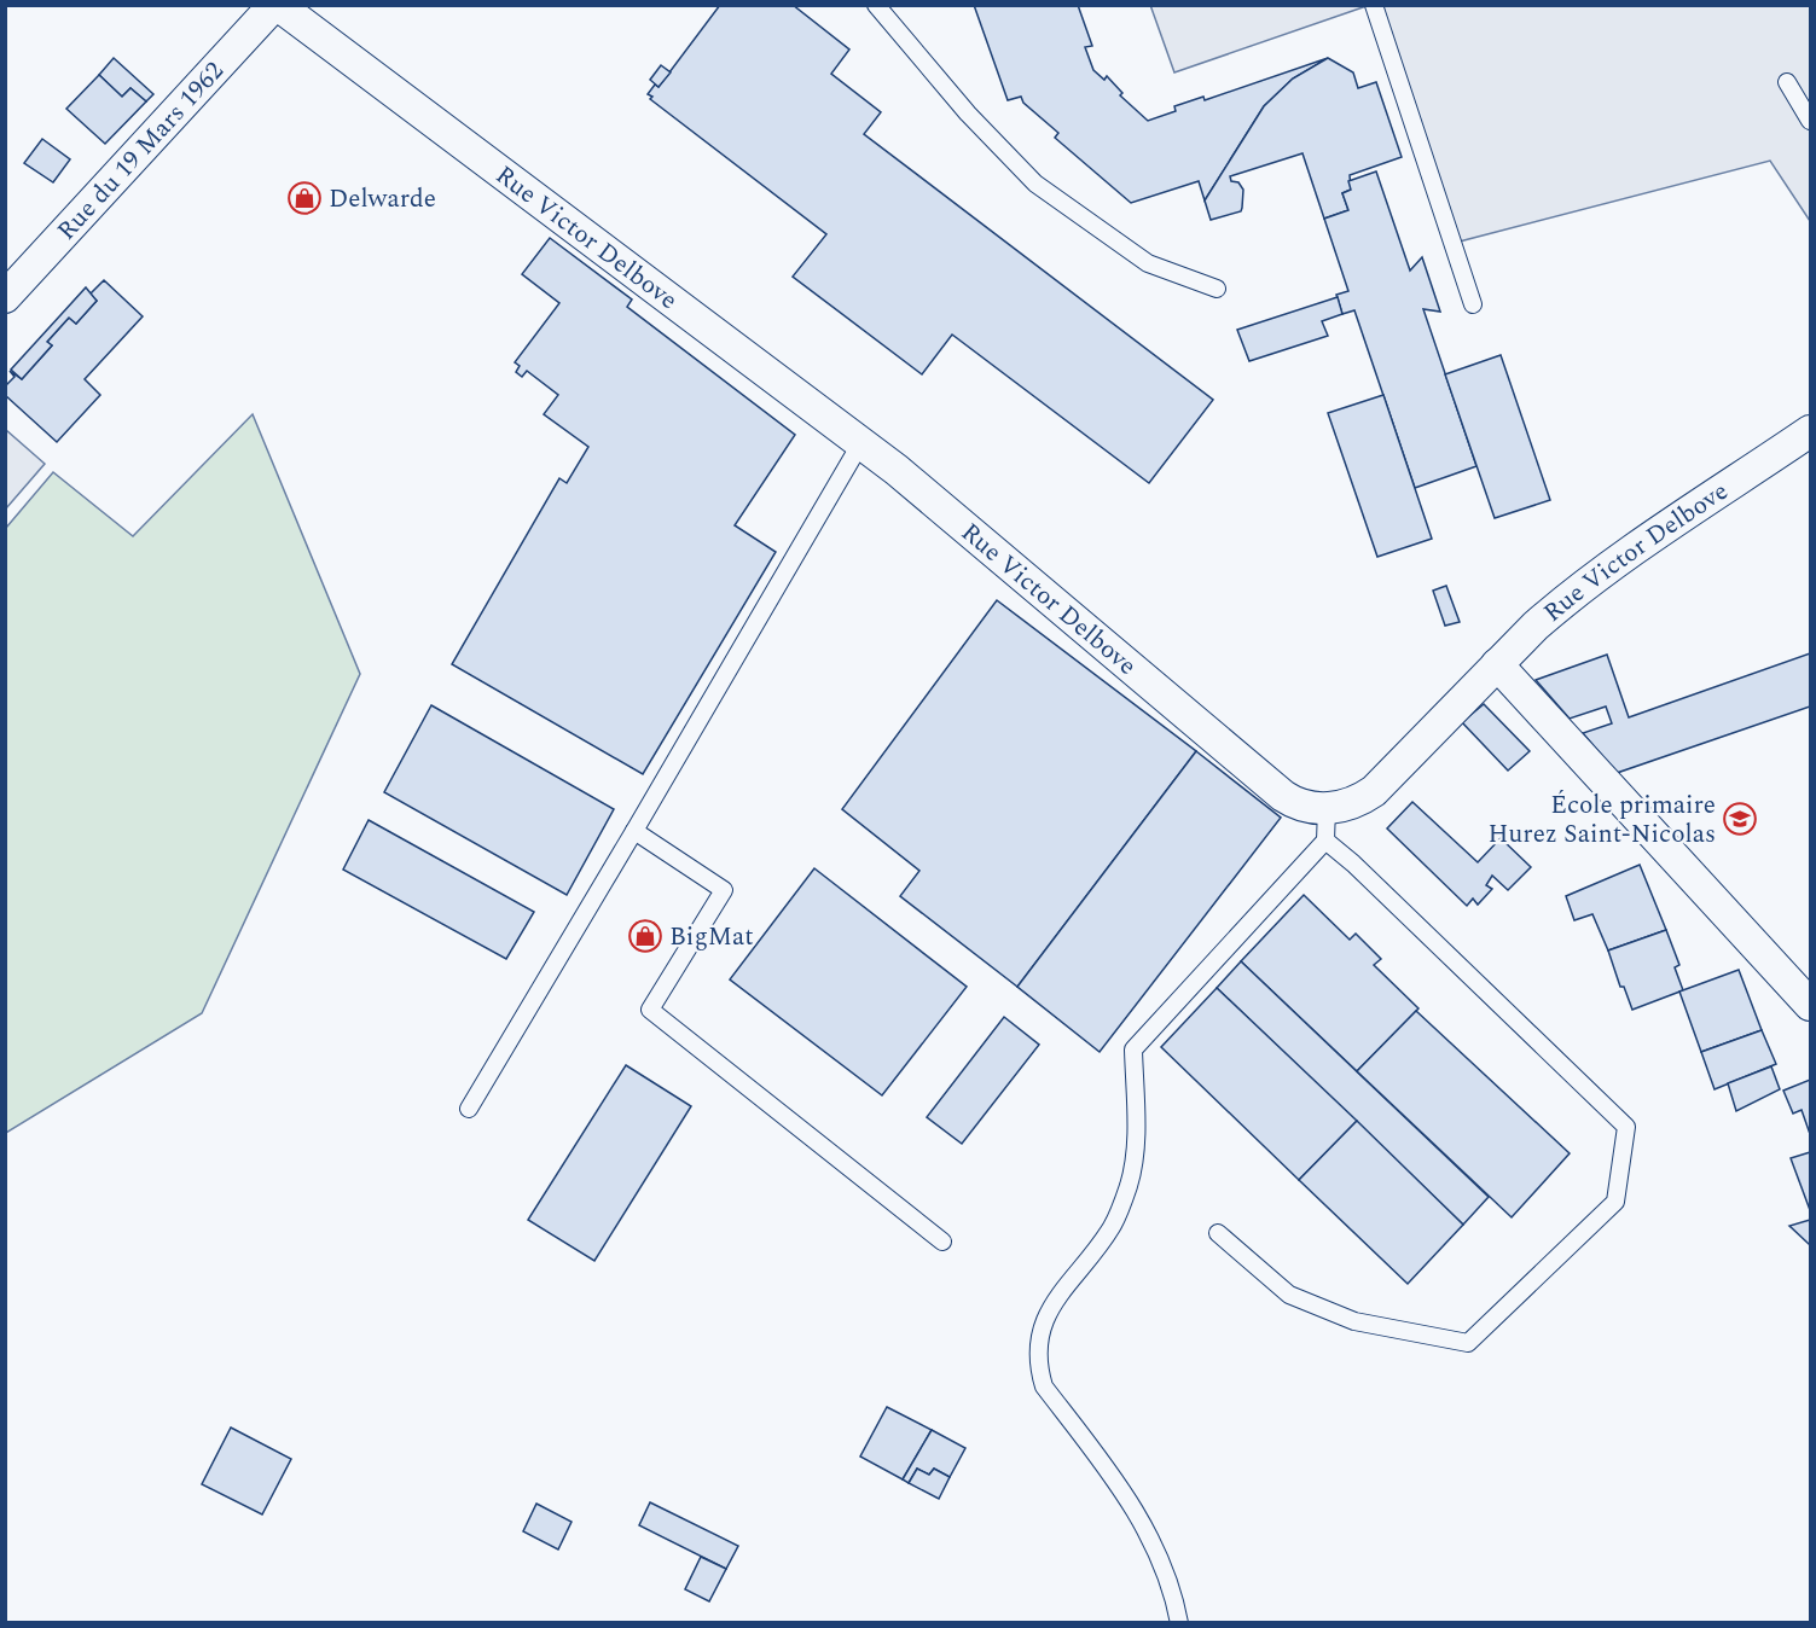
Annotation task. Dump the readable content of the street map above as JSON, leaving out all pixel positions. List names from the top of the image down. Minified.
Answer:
{"streets":{"street":["Rue du 19 Mars 1962","Rue Victor Delbove"]},"crossings":[["Rue du 19 Mars 1962","Rue Victor Delbove"]],"places":{"shop":["Delwarde","BigMat"],"school or university":["École primaire Hurez Saint-Nicolas"]}}
